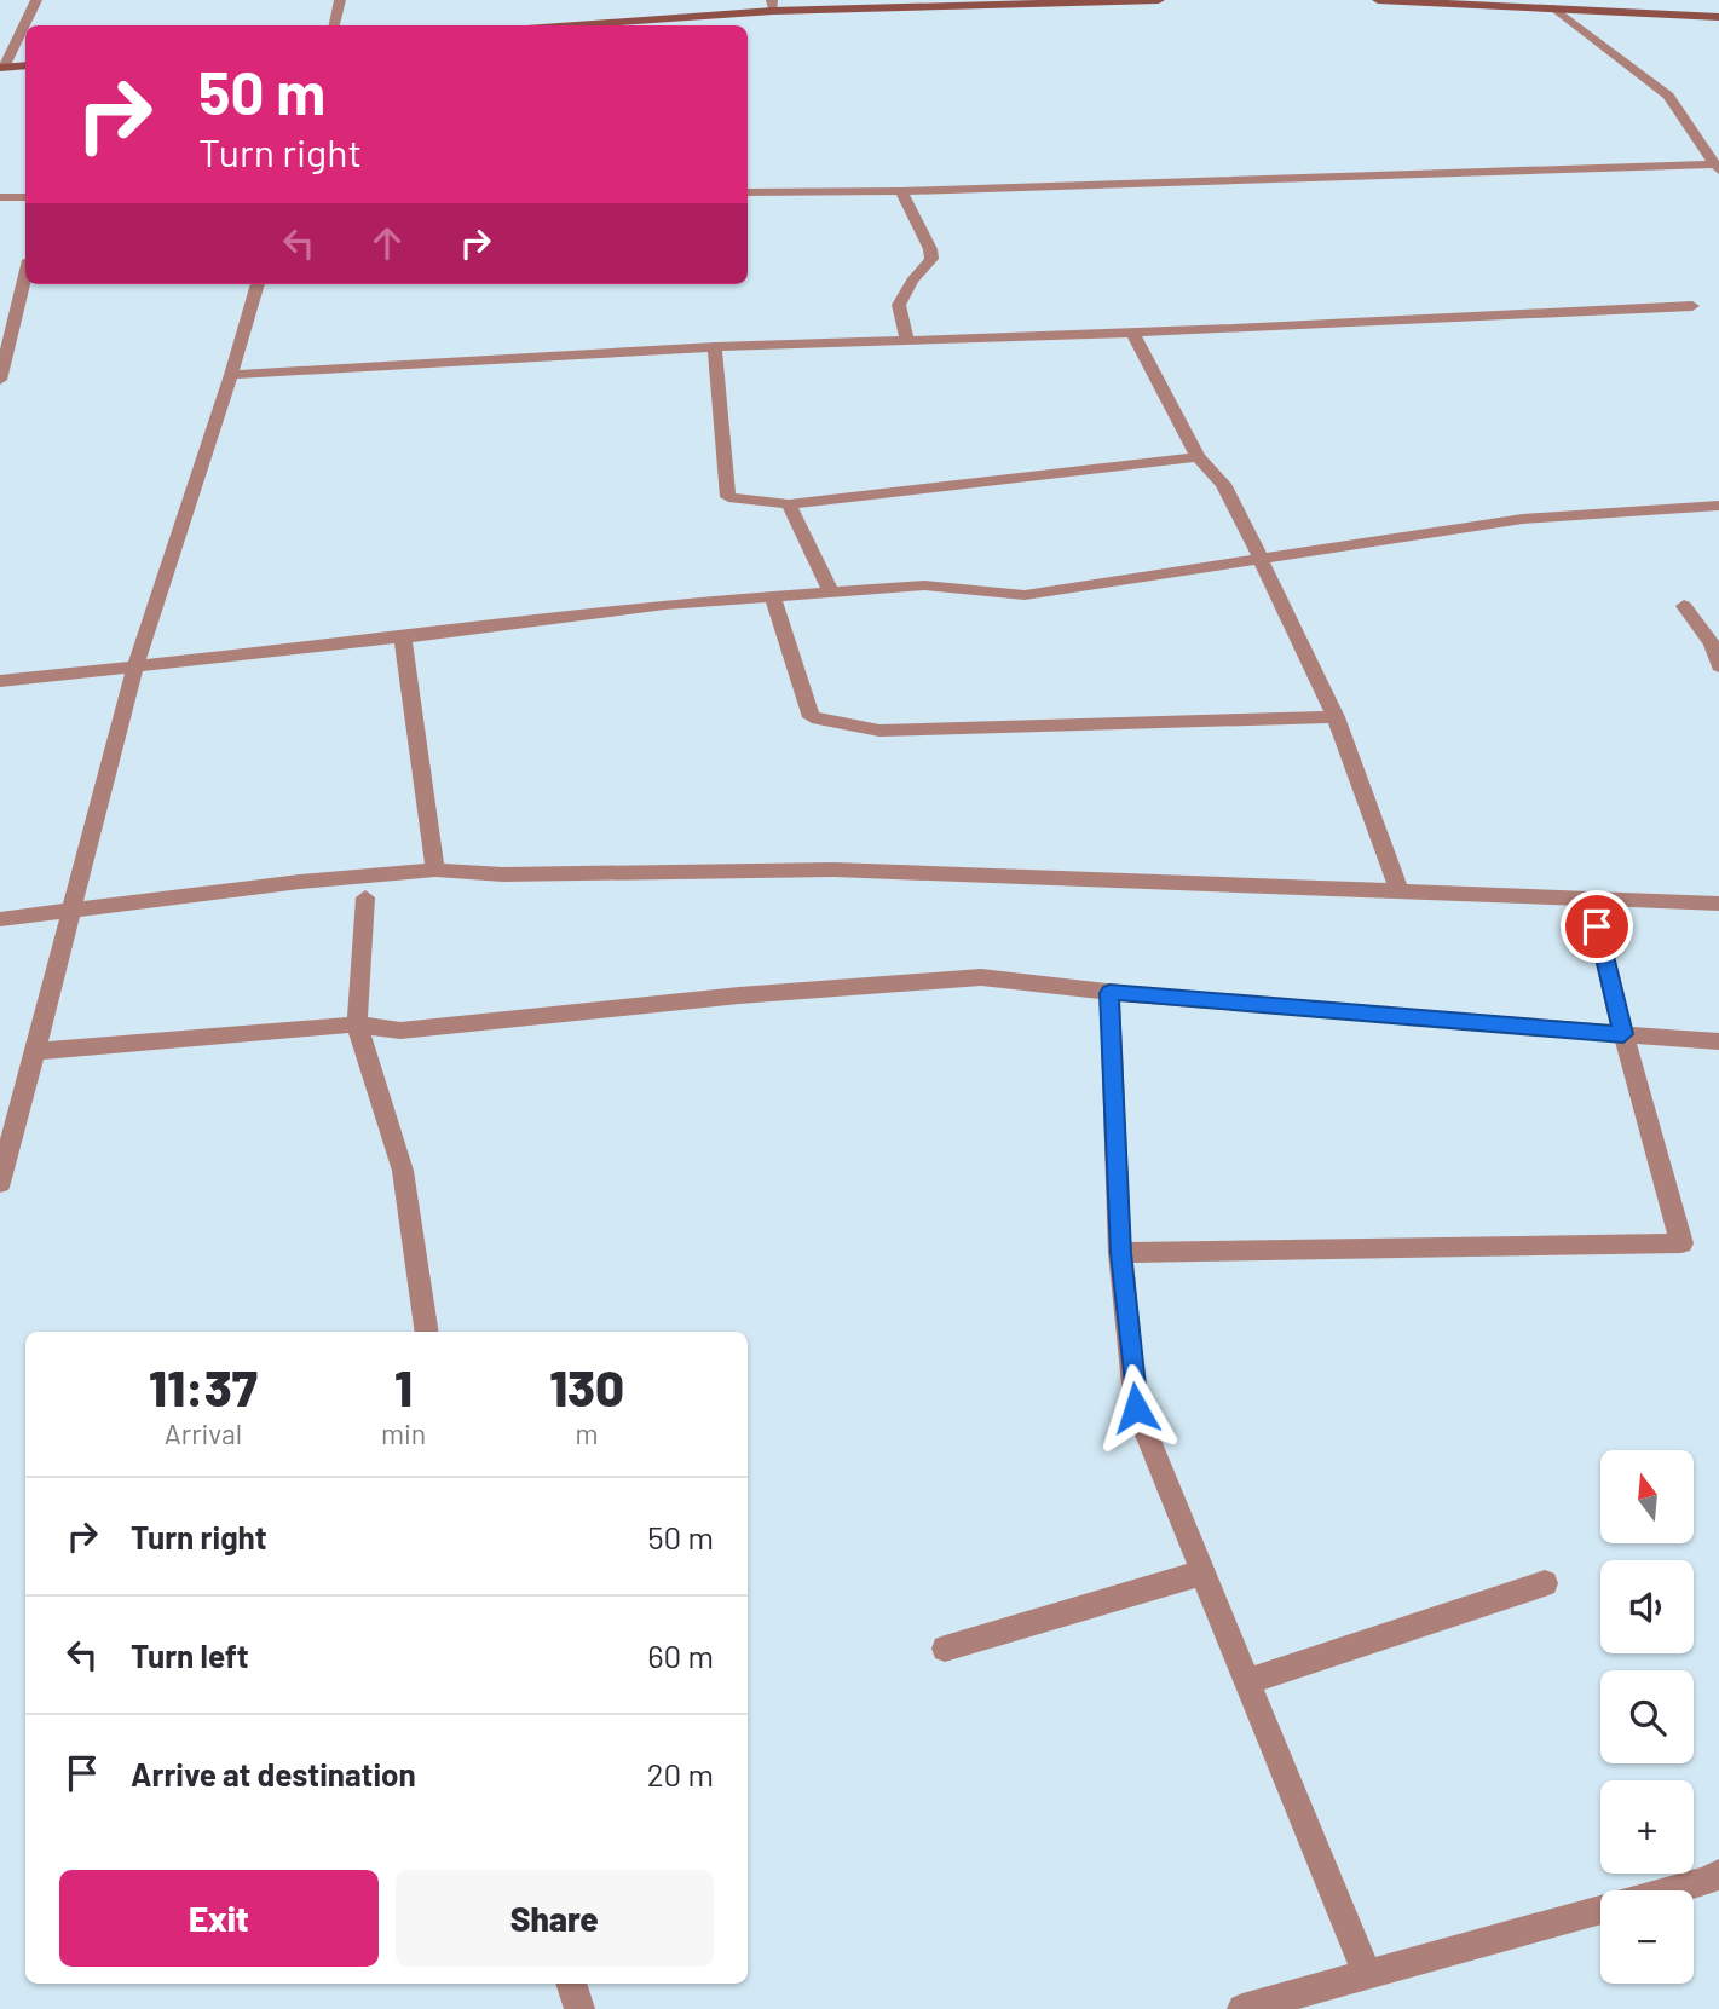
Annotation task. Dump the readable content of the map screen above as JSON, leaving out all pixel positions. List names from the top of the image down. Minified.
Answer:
{"north":"top","page":{"turn":["50 m","Turn right"],"eta":["11:37","Arrival","1","min","130","m"],"map_buttons":["+","−"],"list":[{"name":"Turn right","value":"50 m"},{"name":"Turn left","value":"60 m"},{"name":"Arrive at destination","value":"20 m"}],"buttons":["Exit","Share"]}}
